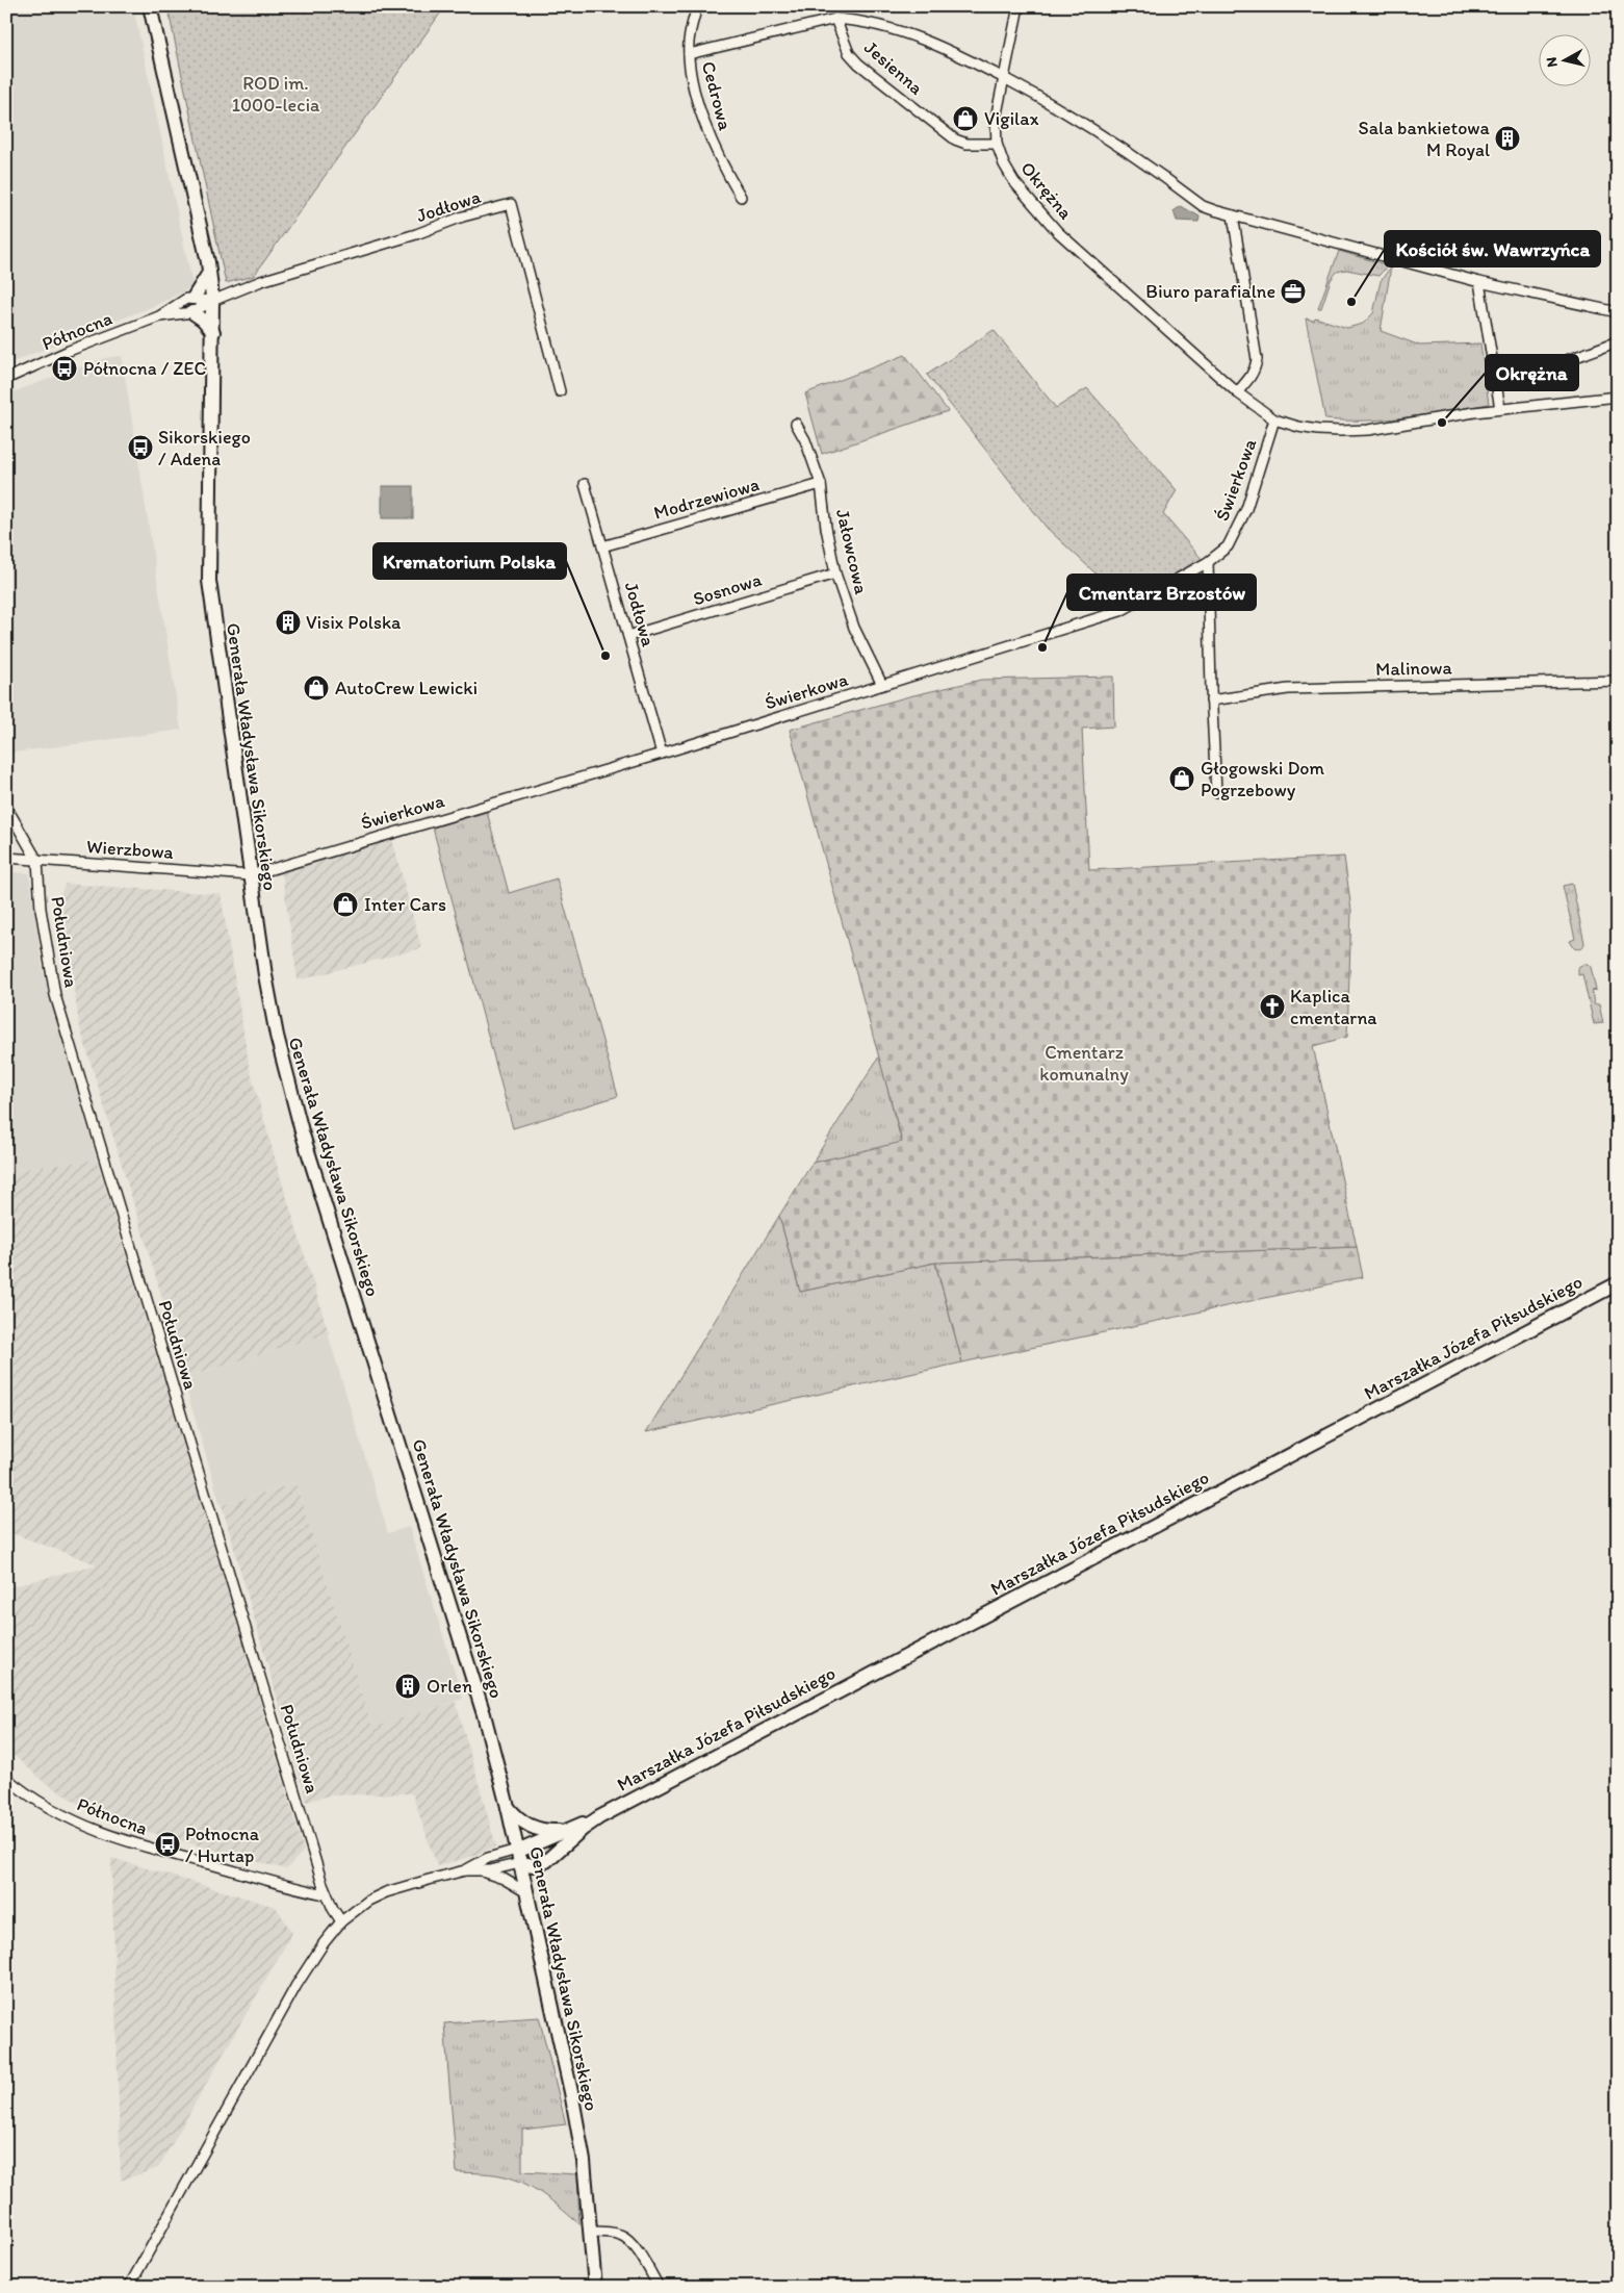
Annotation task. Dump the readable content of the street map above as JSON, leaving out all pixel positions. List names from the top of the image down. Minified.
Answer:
{"streets":{"street":["Jesienna","Cedrowa","Okrężna","Jodłowa","Północna","Świerkowa","Modrzewiowa","Jałowcowa","Sosnowa","Malinowa","Generała Władysława Sikorskiego","Wierzbowa","Południowa","Marszałka Józefa Piłsudskiego"]},"crossings":[["Jesienna","Cedrowa"],["Jesienna","Okrężna"],["Okrężna","Świerkowa"],["Jodłowa","Północna"],["Jodłowa","Świerkowa"],["Jodłowa","Modrzewiowa"],["Jodłowa","Sosnowa"],["Jodłowa","Generała Władysława Sikorskiego"],["Północna","Generała Władysława Sikorskiego"],["Północna","Południowa"],["Świerkowa","Jałowcowa"],["Świerkowa","Generała Władysława Sikorskiego"],["Świerkowa","Wierzbowa"],["Modrzewiowa","Jałowcowa"],["Jałowcowa","Sosnowa"],["Generała Władysława Sikorskiego","Wierzbowa"],["Generała Władysława Sikorskiego","Marszałka Józefa Piłsudskiego"],["Wierzbowa","Południowa"]],"parks":["ROD im. 1000-lecia","Cmentarz komunalny"],"places":{"shop":["Vigilax","AutoCrew Lewicki","Głogowski Dom Pogrzebowy","Inter Cars"],"building":["Sala bankietowa M Royal","Visix Polska","Orlen"],"office":["Biuro parafialne"],"other":["Kościół św. Wawrzyńca","Okrężna","Cmentarz Brzostów","Krematorium Polska"],"bus stop":["Północna / ZEC","Sikorskiego / Adena","Połnocna / Hurtap"],"church":["Kaplica cmentarna"]},"north":"left"}
